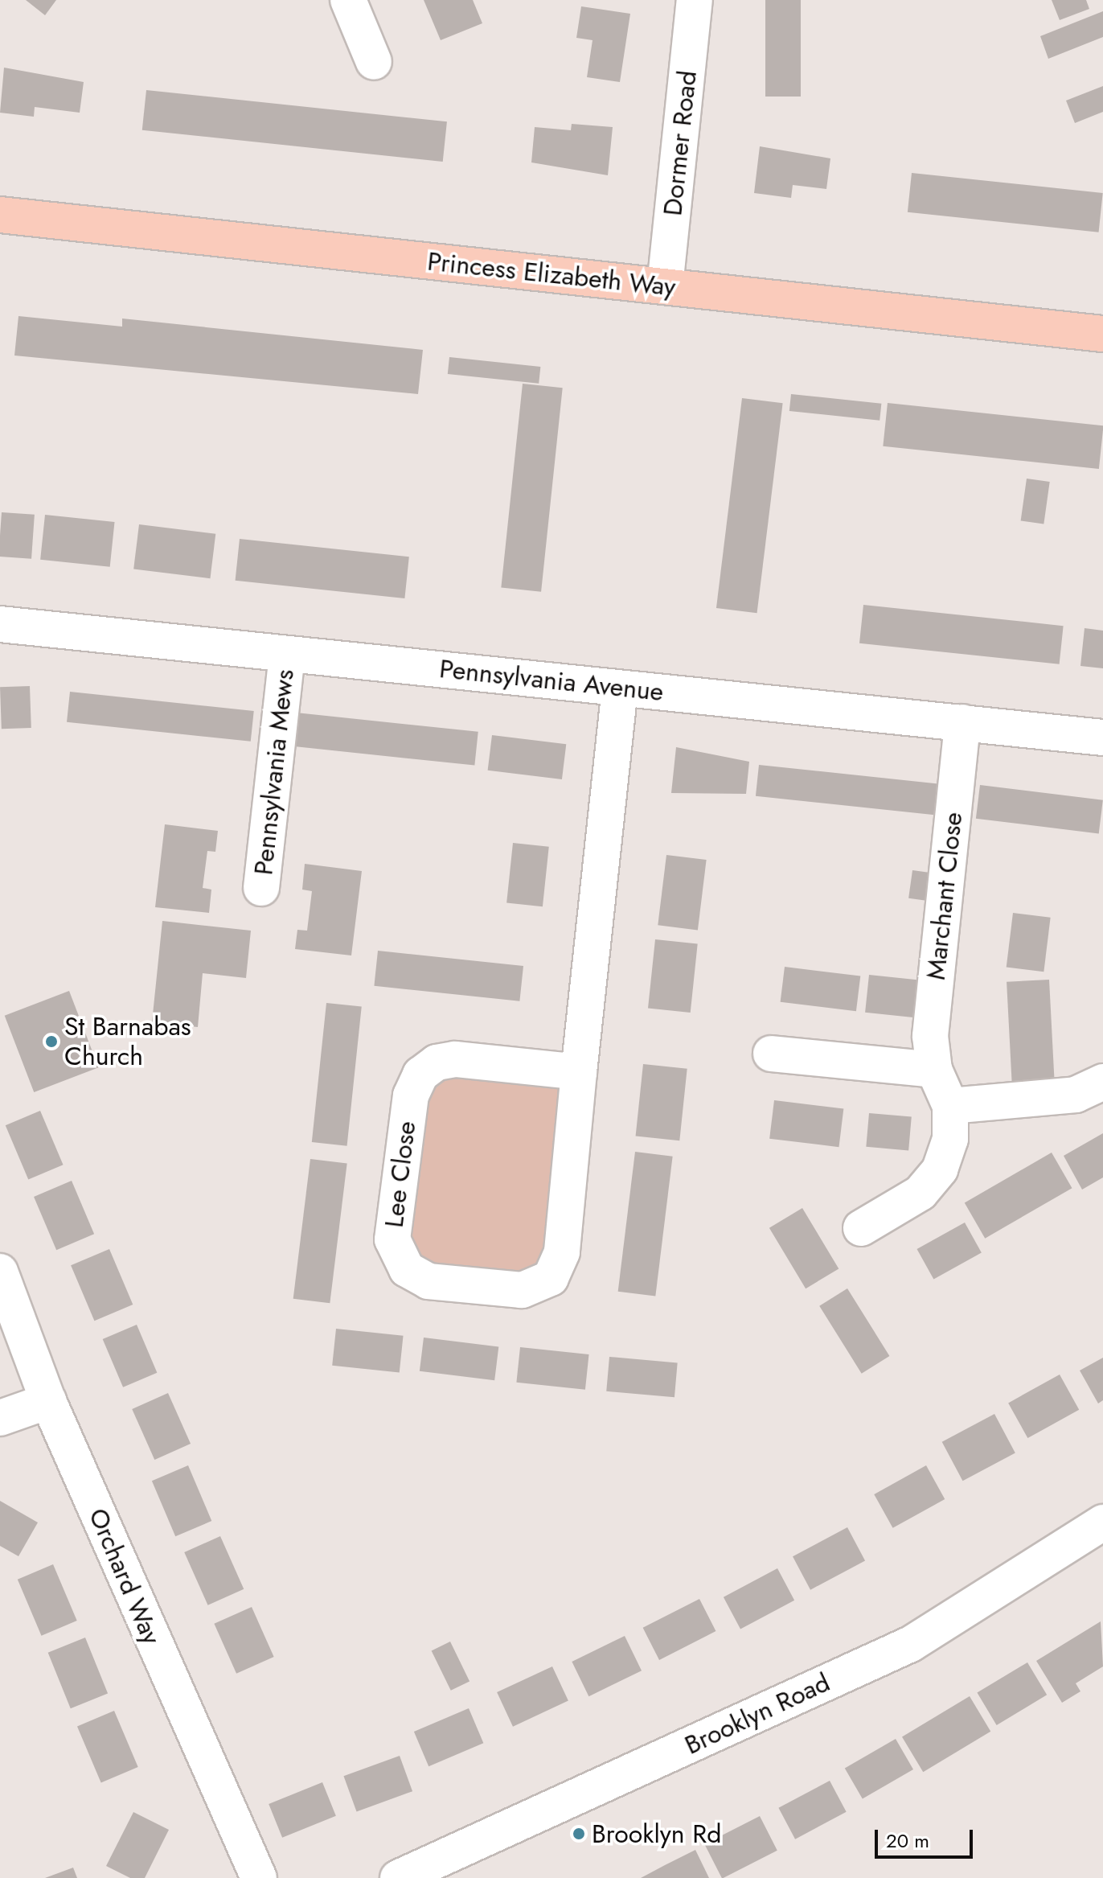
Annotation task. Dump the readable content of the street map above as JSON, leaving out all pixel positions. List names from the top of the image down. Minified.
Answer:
{"streets":{"main road":["Princess Elizabeth Way"],"street":["Dormer Road","Pennsylvania Avenue","Pennsylvania Mews","Marchant Close","Lee Close","Orchard Way","Brooklyn Road"]},"crossings":[["Dormer Road","Princess Elizabeth Way"],["Pennsylvania Avenue","Pennsylvania Mews"],["Pennsylvania Avenue","Marchant Close"],["Pennsylvania Avenue","Lee Close"]],"places":["St Barnabas Church","Brooklyn Rd"],"scale_bar":"20 m"}
